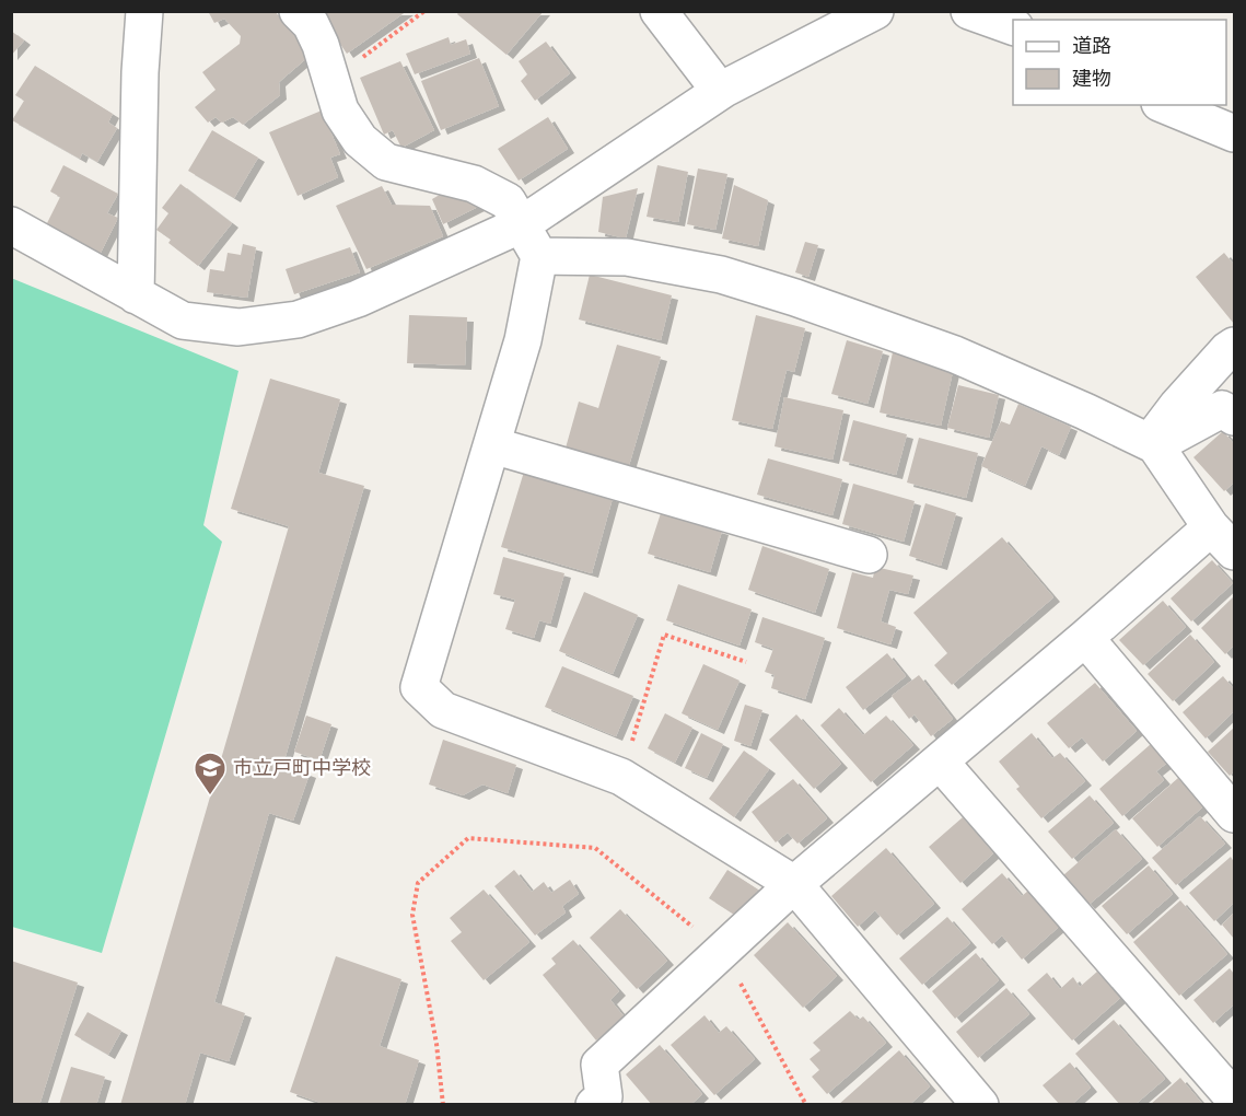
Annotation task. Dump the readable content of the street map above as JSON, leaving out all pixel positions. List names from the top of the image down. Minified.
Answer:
{"places":{"school or university":["市立戸町中学校"]},"legend":["道路","建物"]}
